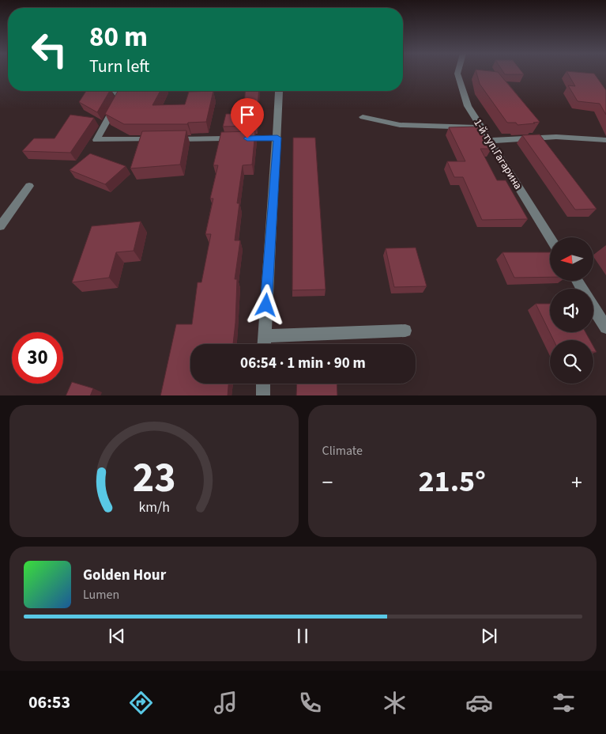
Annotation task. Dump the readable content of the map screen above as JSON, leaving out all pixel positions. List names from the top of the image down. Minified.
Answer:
{"streets":{"street":["1-й туп.Гагарина"]},"north":"left","page":{"turn":["80 m","Turn left"],"limit":"30","trip":"06:54 · 1 min · 90 m","tile":"Climate","heat":["−","21.5°","+"],"song":["Golden Hour","Lumen"],"tabs":"06:53","gauge":["23","km/h"]}}
